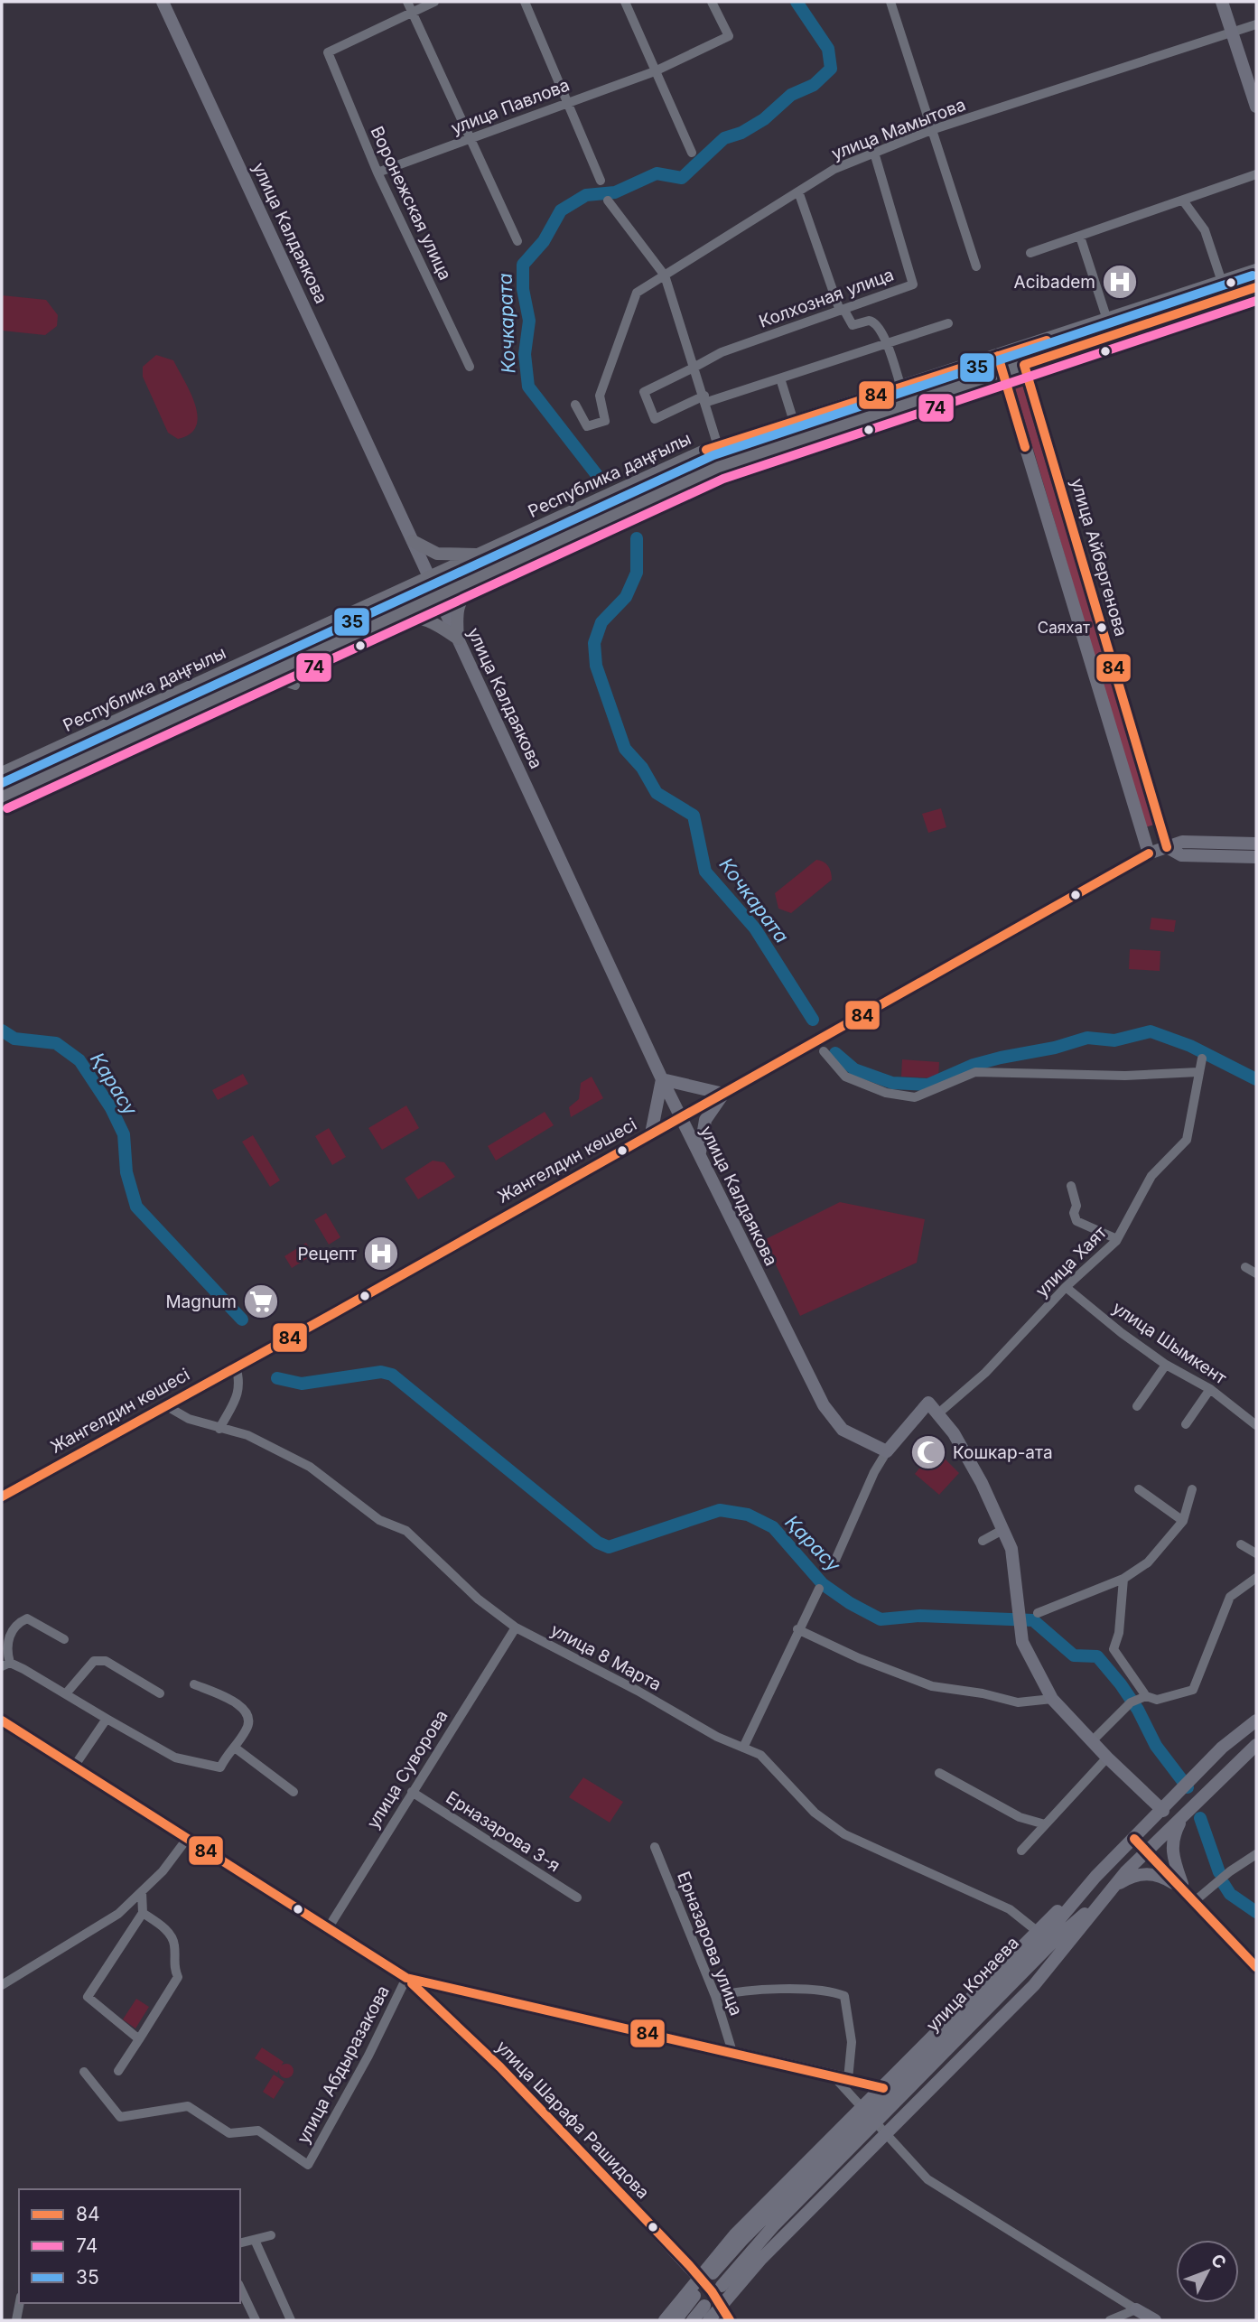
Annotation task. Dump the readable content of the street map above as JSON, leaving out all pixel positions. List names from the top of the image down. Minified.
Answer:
{"streets":{"main road":["улица Калдаякова","Республика даңғылы","улица Айбергенова","Жангелдин көшесі","улица Конаева","улица Шарафа Рашидова"],"street":["улица Павлова","улица Мамытова","Воронежская улица","Колхозная улица","улица Хаят","улица Шымкент","улица 8 Марта","улица Суворова","Ерназарова 3-я","Ерназарова улица","улица Абдыразакова"]},"crossings":[["улица Павлова","Воронежская улица"],["улица Мамытова","Колхозная улица"],["улица Калдаякова","Республика даңғылы"],["улица Калдаякова","Жангелдин көшесі"],["Республика даңғылы","улица Айбергенова"],["улица Айбергенова","Жангелдин көшесі"],["Жангелдин көшесі","улица 8 Марта"],["улица Хаят","улица Шымкент"],["улица 8 Марта","улица Суворова"],["улица Суворова","Ерназарова 3-я"],["улица Суворова","улица Шарафа Рашидова"],["Ерназарова улица","улица Шарафа Рашидова"],["улица Конаева","улица Шарафа Рашидова"],["улица Абдыразакова","улица Шарафа Рашидова"]],"water":["Кочкарата","Қарасу"],"places":{"hospital":["Acibadem","Рецепт"],"other":["Саяхат"],"supermarket":["Magnum"],"mosque":["Кошкар-ата"]},"lines":["transit line 35","transit line 84","transit line 74"],"legend":["84","74","35"],"north":"top right"}
